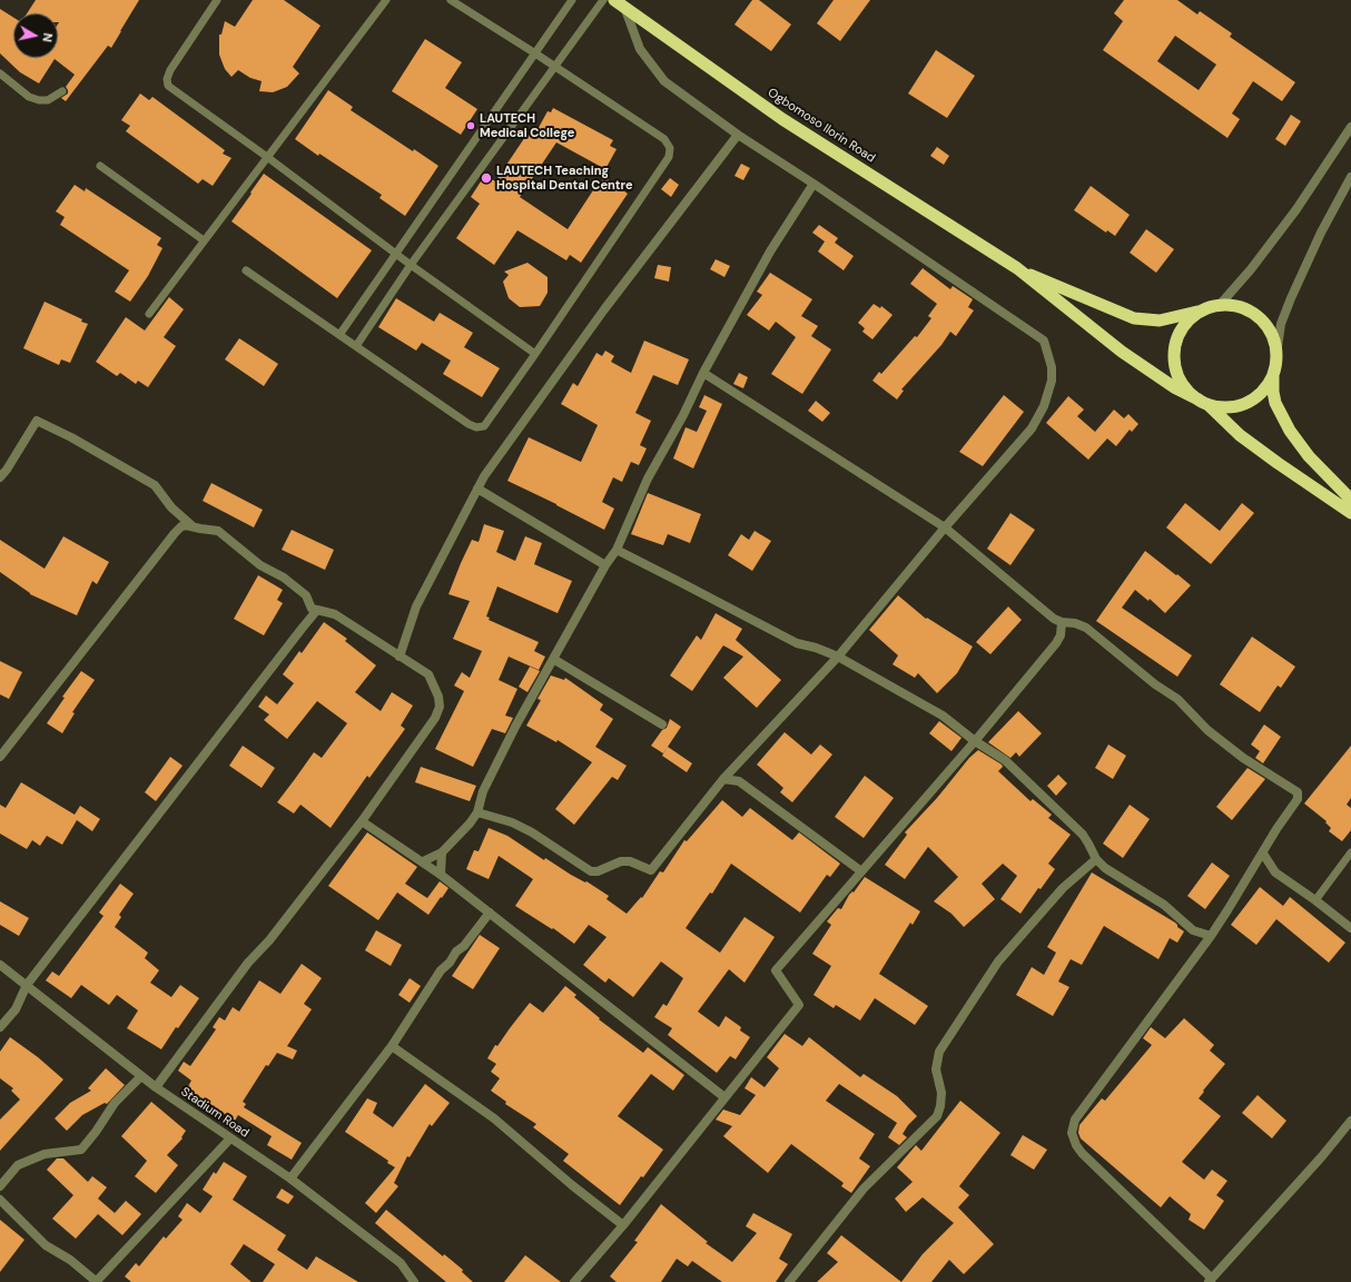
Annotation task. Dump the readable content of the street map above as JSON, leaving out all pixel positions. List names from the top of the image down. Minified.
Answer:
{"streets":{"highway":["Ogbomoso Ilorin Road"],"street":["Stadium Road"]},"places":["LAUTECH Medical College","LAUTECH Teaching Hospital Dental Centre"],"north":"right"}
